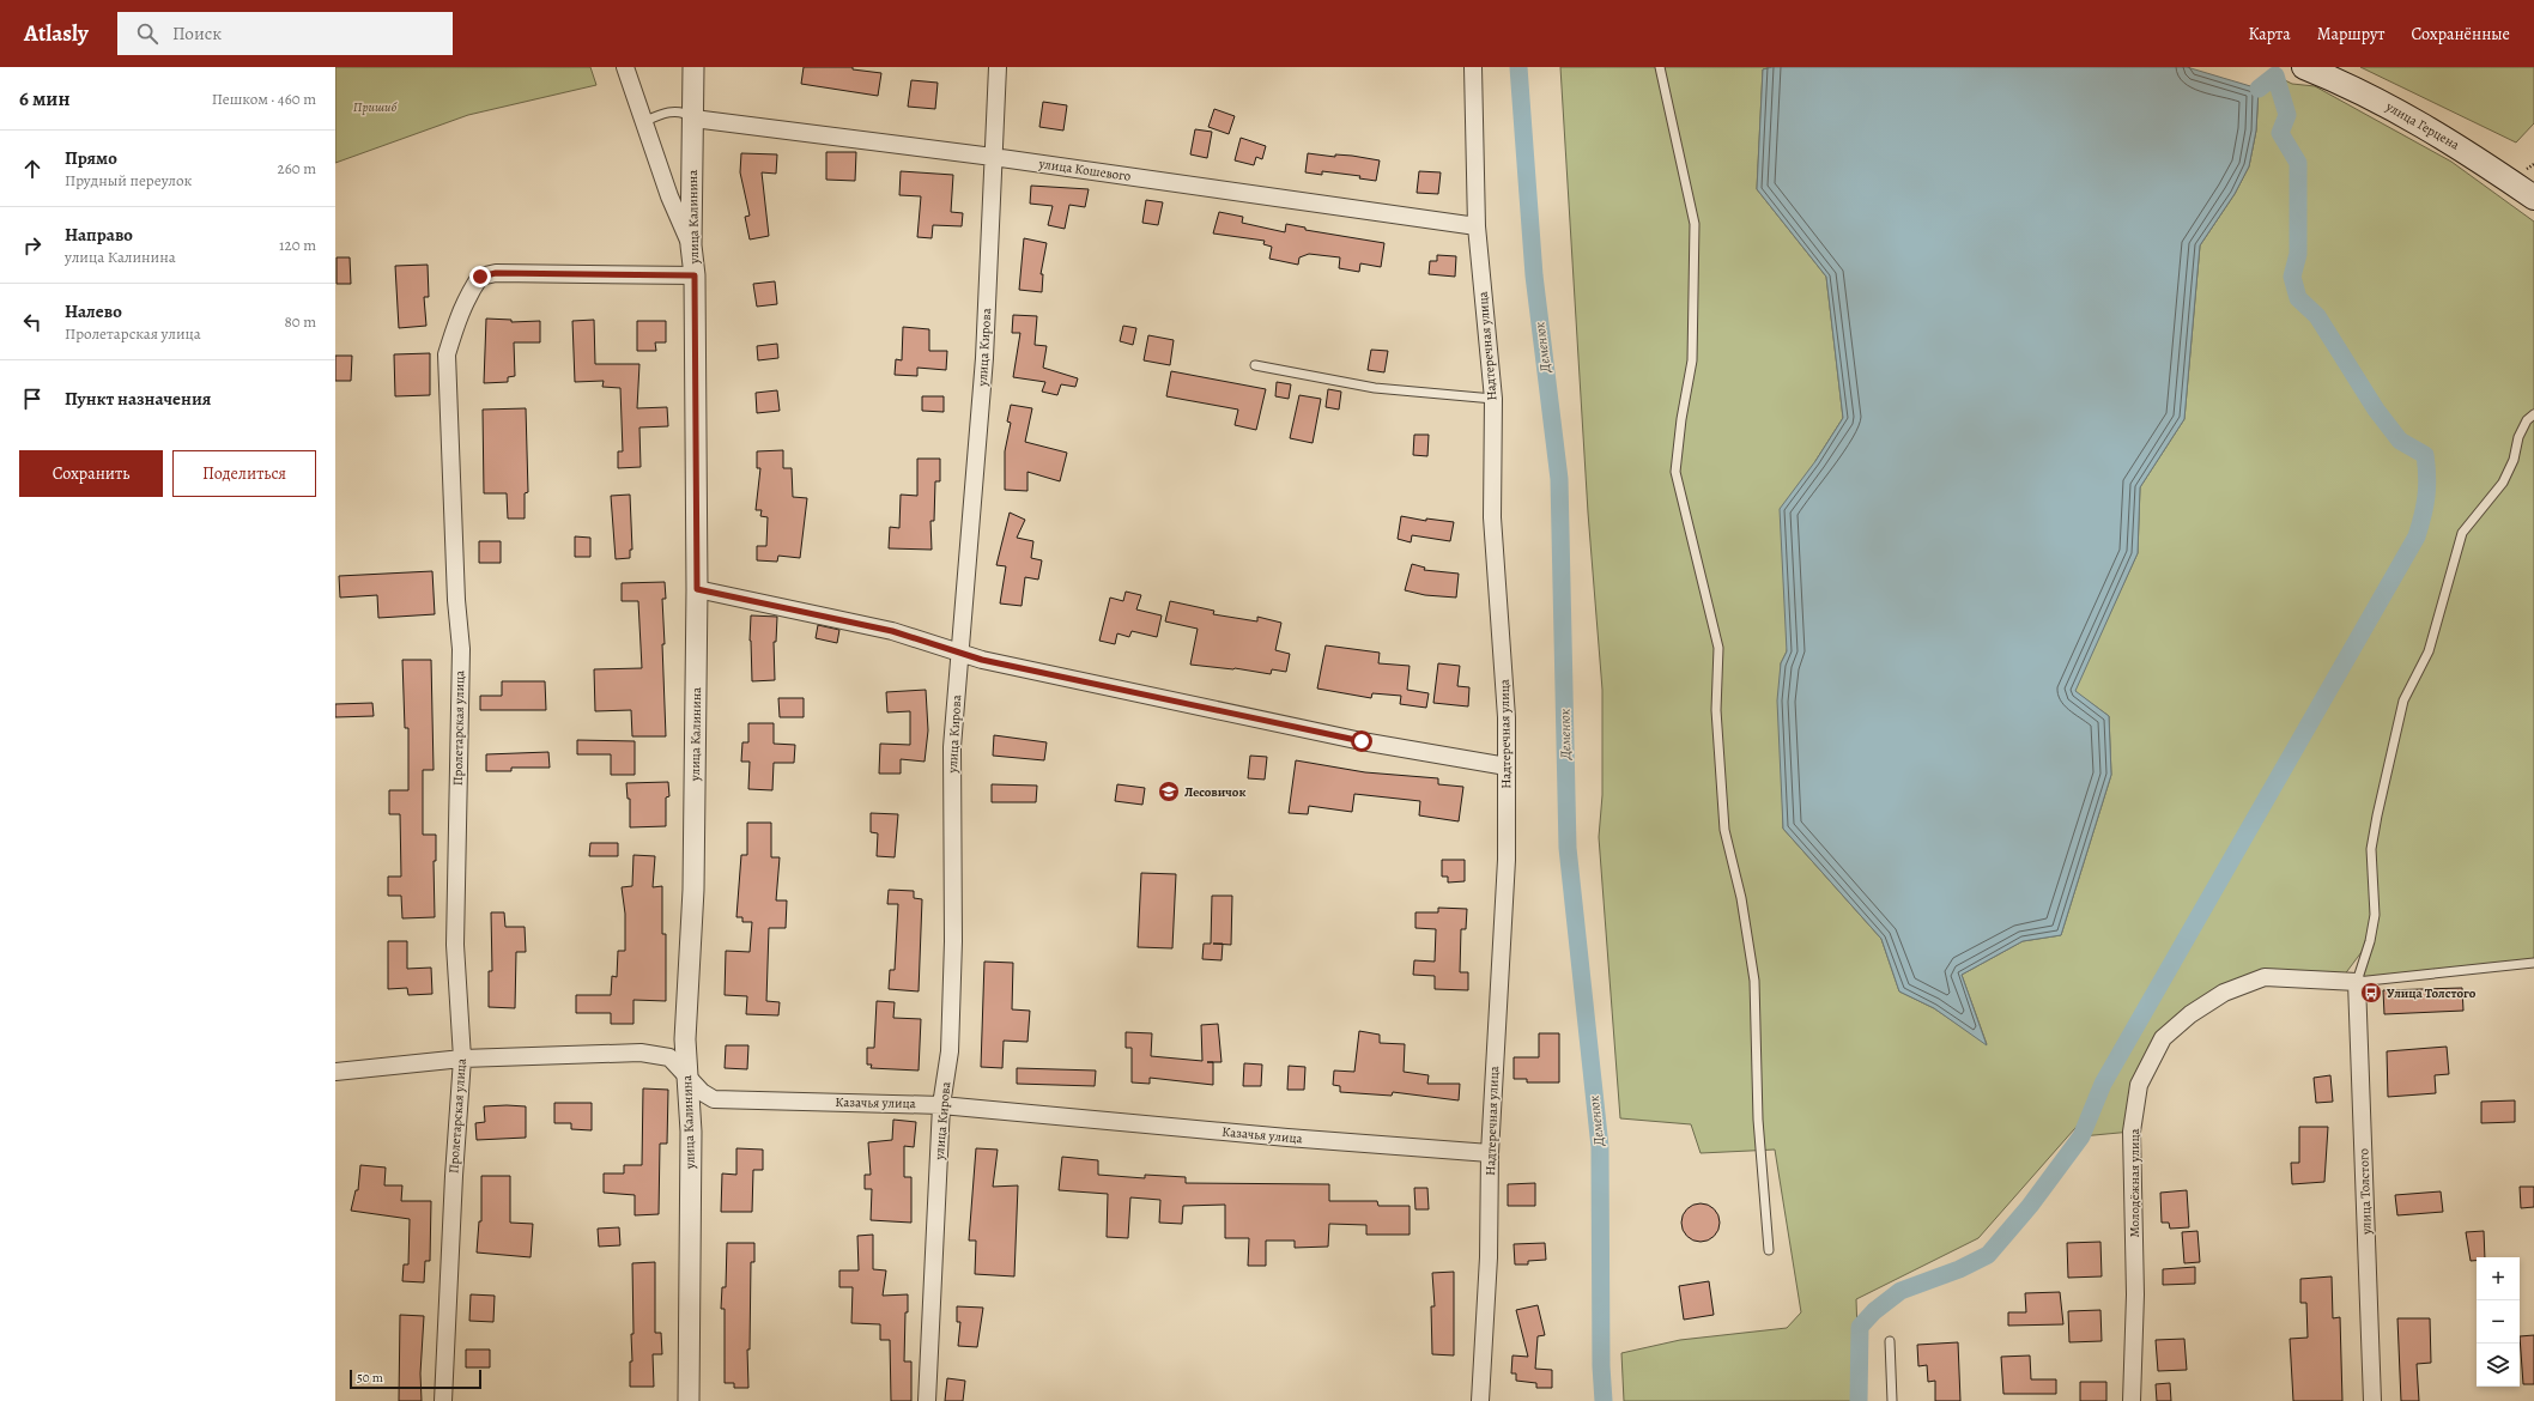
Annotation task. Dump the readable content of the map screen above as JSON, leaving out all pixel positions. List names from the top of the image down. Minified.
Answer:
{"streets":{"main road":["улица Герцена"],"street":["улица Кошевого","улица Калинина","Надтеречная улица","улица Кирова","Пролетарская улица","Казачья улица","Молодёжная улица","улица Толстого"]},"crossings":[["улица Кошевого","улица Калинина"],["улица Кошевого","Надтеречная улица"],["улица Кошевого","улица Кирова"],["улица Калинина","Пролетарская улица"],["улица Калинина","Казачья улица"],["Надтеречная улица","Казачья улица"],["улица Кирова","Казачья улица"],["Пролетарская улица","Казачья улица"],["Молодёжная улица","улица Толстого"]],"water":["Деменюк"],"parks":["Пришиб"],"places":{"school or university":["Лесовичок"],"bus stop":["Улица Толстого"]},"scale_bar":"50 m","page":{"header":"Atlasly","search":"Поиск","nav":["Карта","Маршрут","Сохранённые"],"heading":["6 мин","Пешком · 460 m"],"list":[["Прямо","Прудный переулок","260 m"],["Направо","улица Калинина","120 m"],["Налево","Пролетарская улица","80 m"],"Пункт назначения"],"buttons":["Сохранить","Поделиться"],"map_buttons":["+","−"],"scale":"50 m"}}
